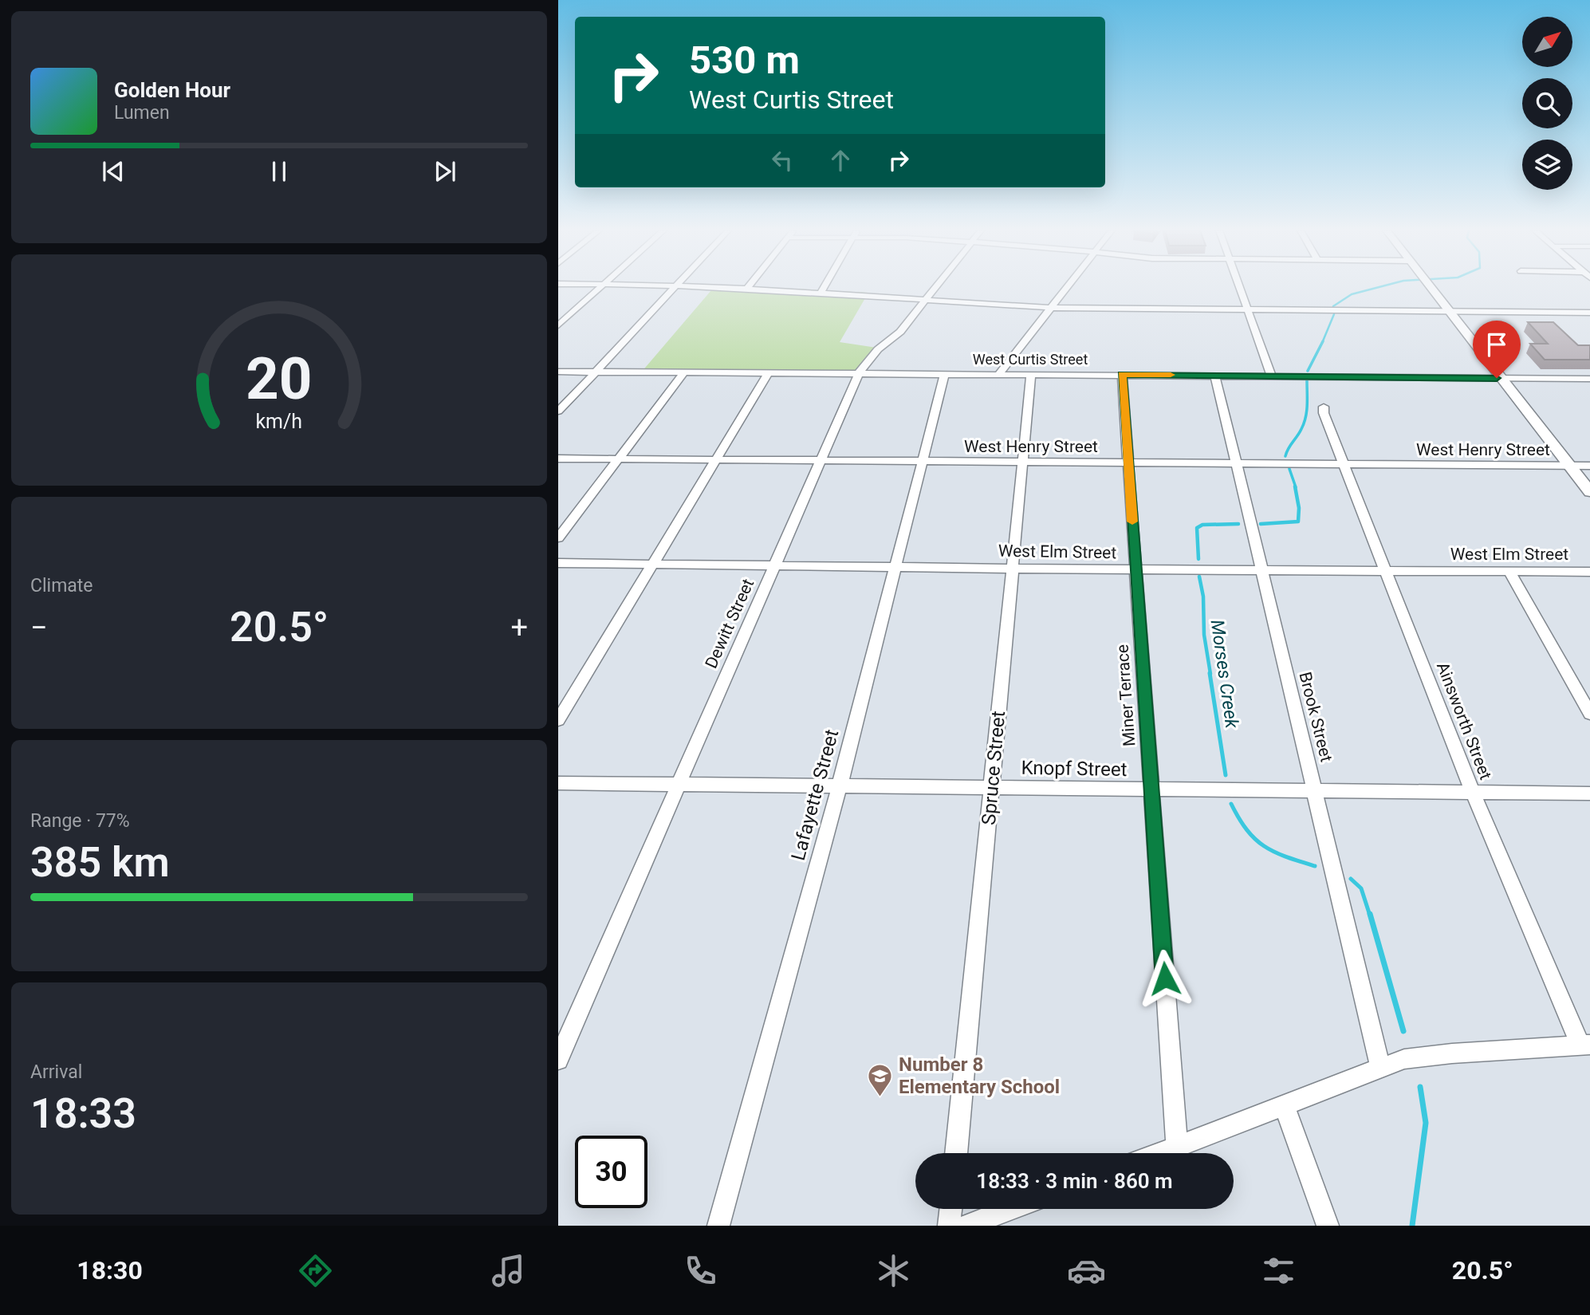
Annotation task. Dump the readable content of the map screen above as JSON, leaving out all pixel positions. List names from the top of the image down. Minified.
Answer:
{"streets":{"street":["West Curtis Street","West Henry Street","West Elm Street","Dewitt Street","Miner Terrace","Brook Street","Ainsworth Street","Spruce Street","Knopf Street","Lafayette Street"]},"crossings":[["West Curtis Street","Dewitt Street"],["West Curtis Street","Miner Terrace"],["West Curtis Street","Brook Street"],["West Curtis Street","Spruce Street"],["West Curtis Street","Lafayette Street"],["West Henry Street","Dewitt Street"],["West Henry Street","Miner Terrace"],["West Henry Street","Brook Street"],["West Henry Street","Ainsworth Street"],["West Henry Street","Spruce Street"],["West Henry Street","Lafayette Street"],["West Elm Street","Dewitt Street"],["West Elm Street","Miner Terrace"],["West Elm Street","Brook Street"],["West Elm Street","Ainsworth Street"],["West Elm Street","Spruce Street"],["West Elm Street","Lafayette Street"],["Dewitt Street","Knopf Street"],["Miner Terrace","Knopf Street"],["Brook Street","Knopf Street"],["Ainsworth Street","Knopf Street"],["Spruce Street","Knopf Street"],["Knopf Street","Lafayette Street"]],"water":["Morses Creek"],"places":{"school or university":["Number 8 Elementary School"]},"north":"top right","page":{"turn":["530 m","West Curtis Street"],"song":["Golden Hour","Lumen"],"tile":["Climate",["Range · 77%","385 km"],["Arrival","18:33"]],"heat":["−","20.5°","+"],"limit":"30","trip":"18:33 · 3 min · 860 m","tabs":["18:30","20.5°"],"gauge":["20","km/h"]}}
